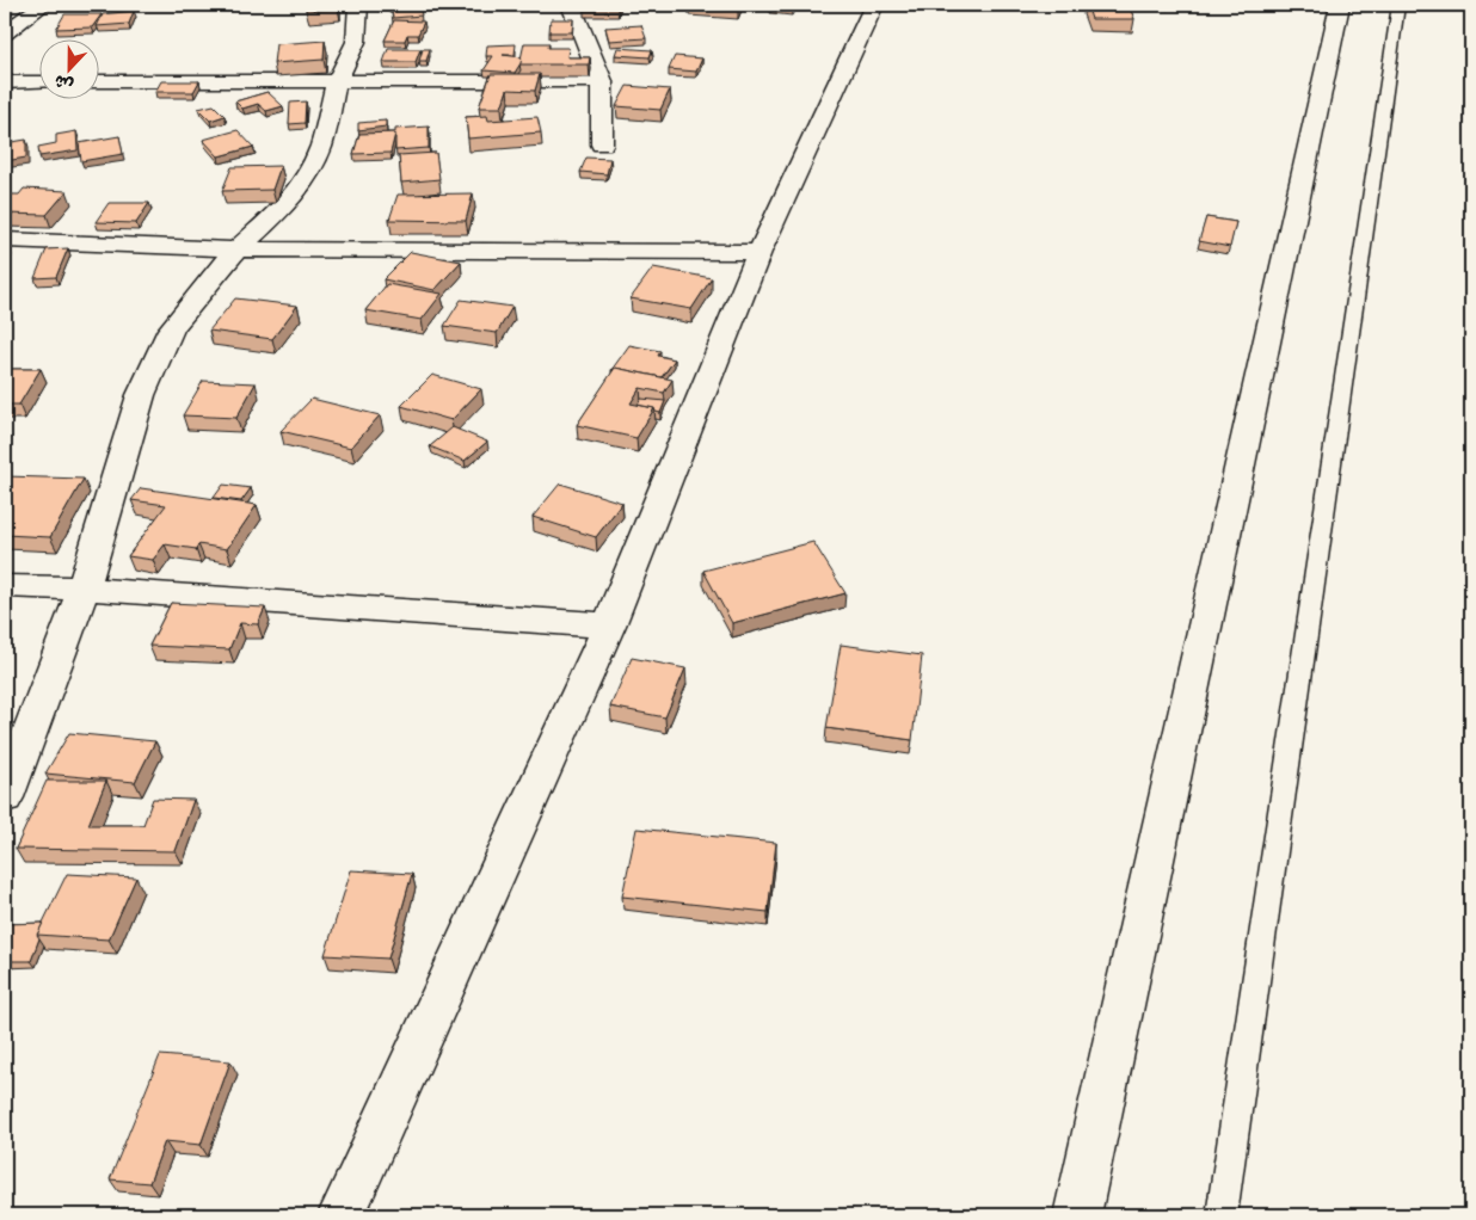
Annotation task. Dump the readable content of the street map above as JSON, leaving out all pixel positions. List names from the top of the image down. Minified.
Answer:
{"north":"bottom"}
